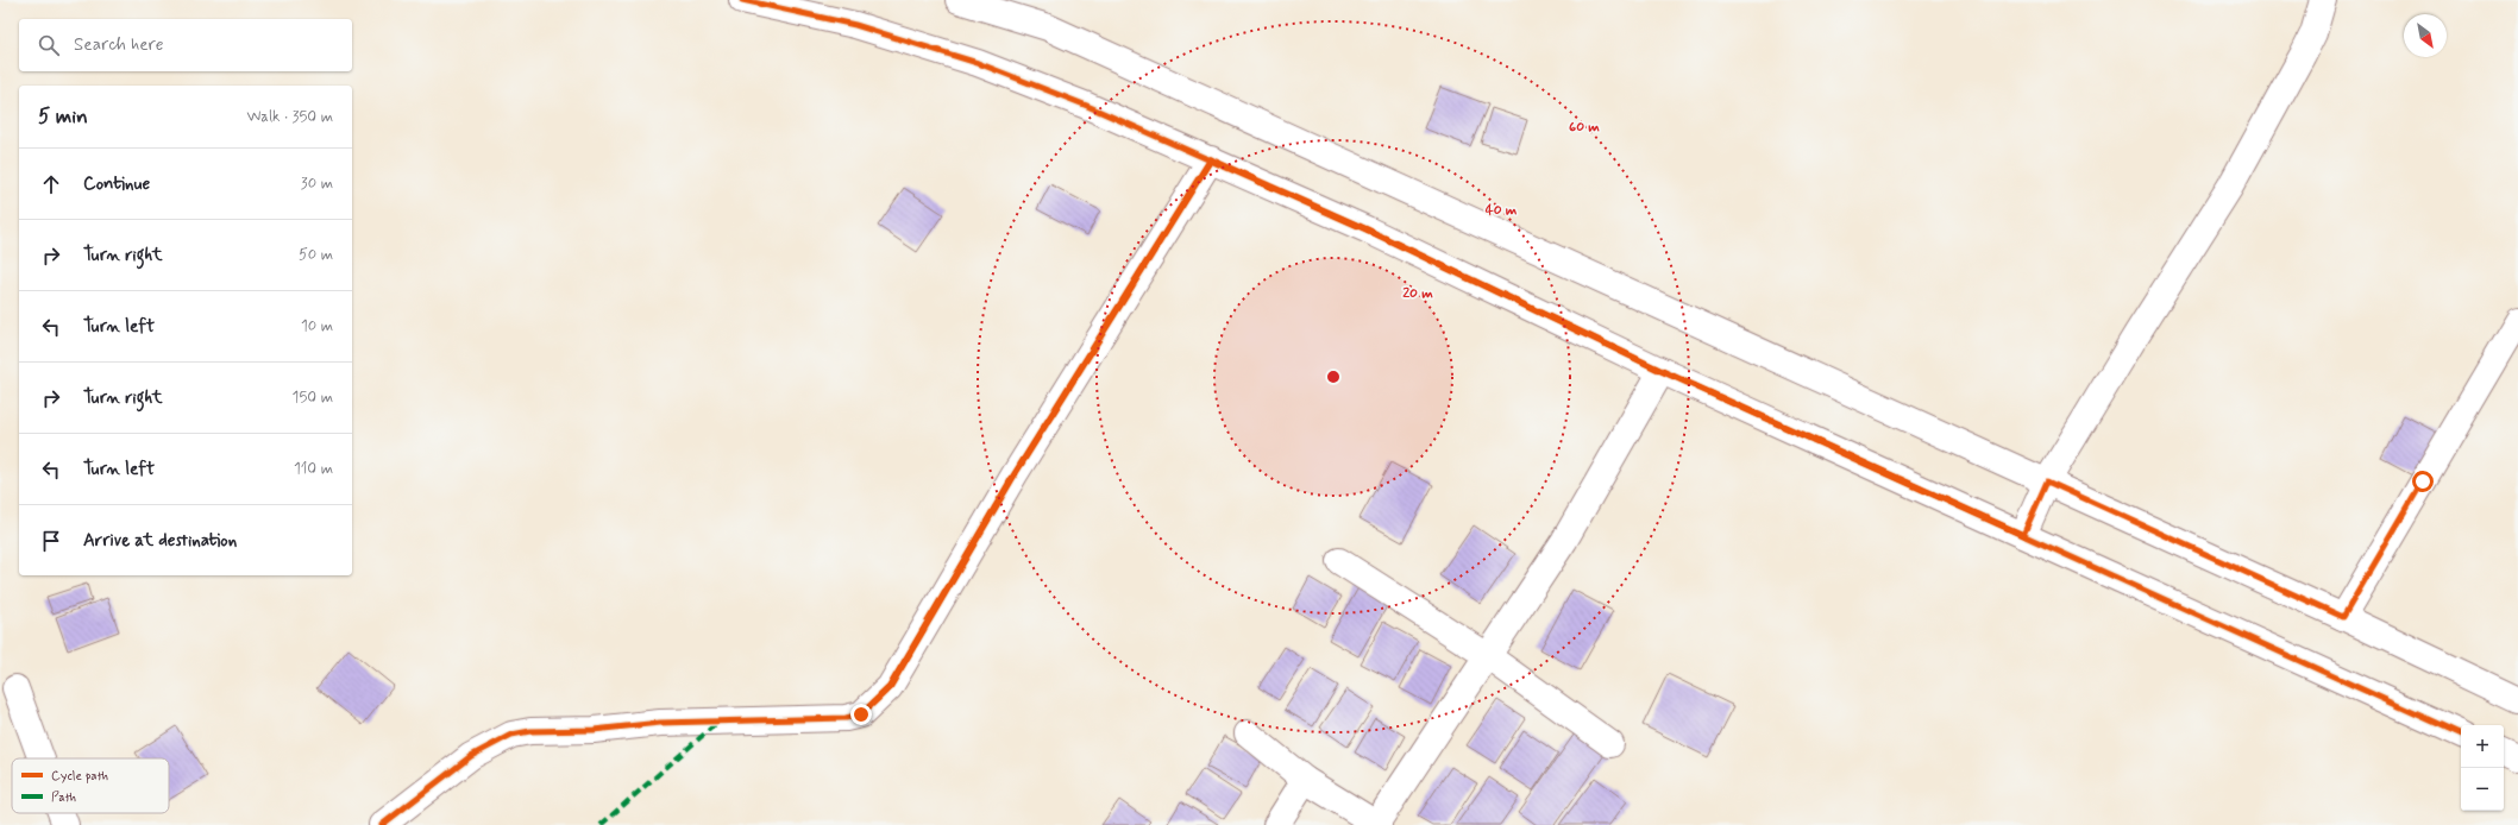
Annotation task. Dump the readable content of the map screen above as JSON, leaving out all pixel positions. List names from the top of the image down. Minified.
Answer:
{"legend":["Cycle path","Path"],"north":"bottom right","page":{"search":"Search here","heading":["5 min","Walk · 350 m"],"list":[["Continue","30 m"],["Turn right","50 m"],["Turn left","10 m"],["Turn right","150 m"],["Turn left","110 m"],"Arrive at destination"],"map_buttons":["+","−"]},"rings":["60 m","40 m","20 m"]}
